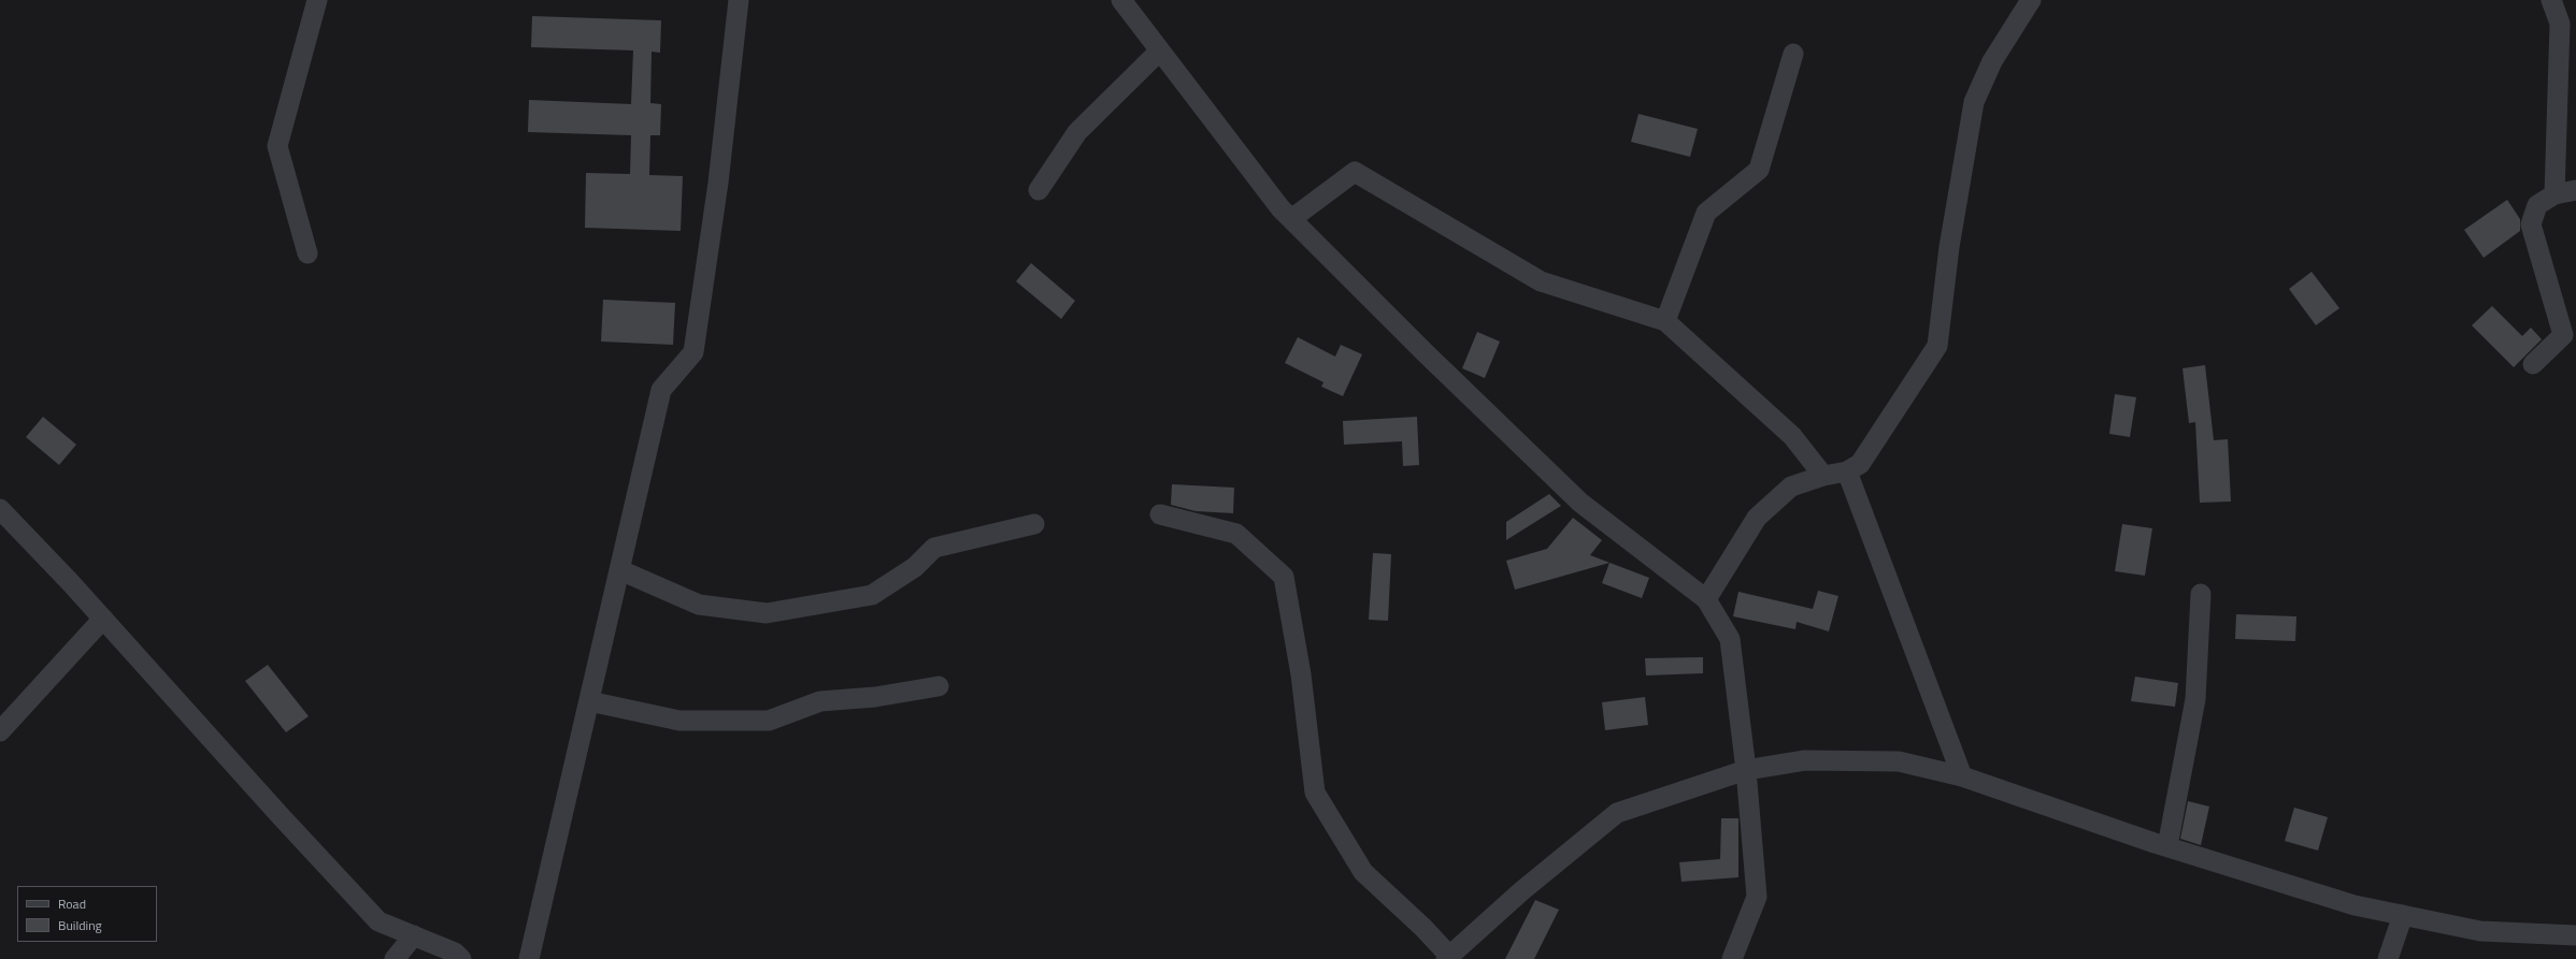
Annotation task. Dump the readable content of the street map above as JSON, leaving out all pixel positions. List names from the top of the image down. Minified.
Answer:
{"legend":["Road","Building"]}
